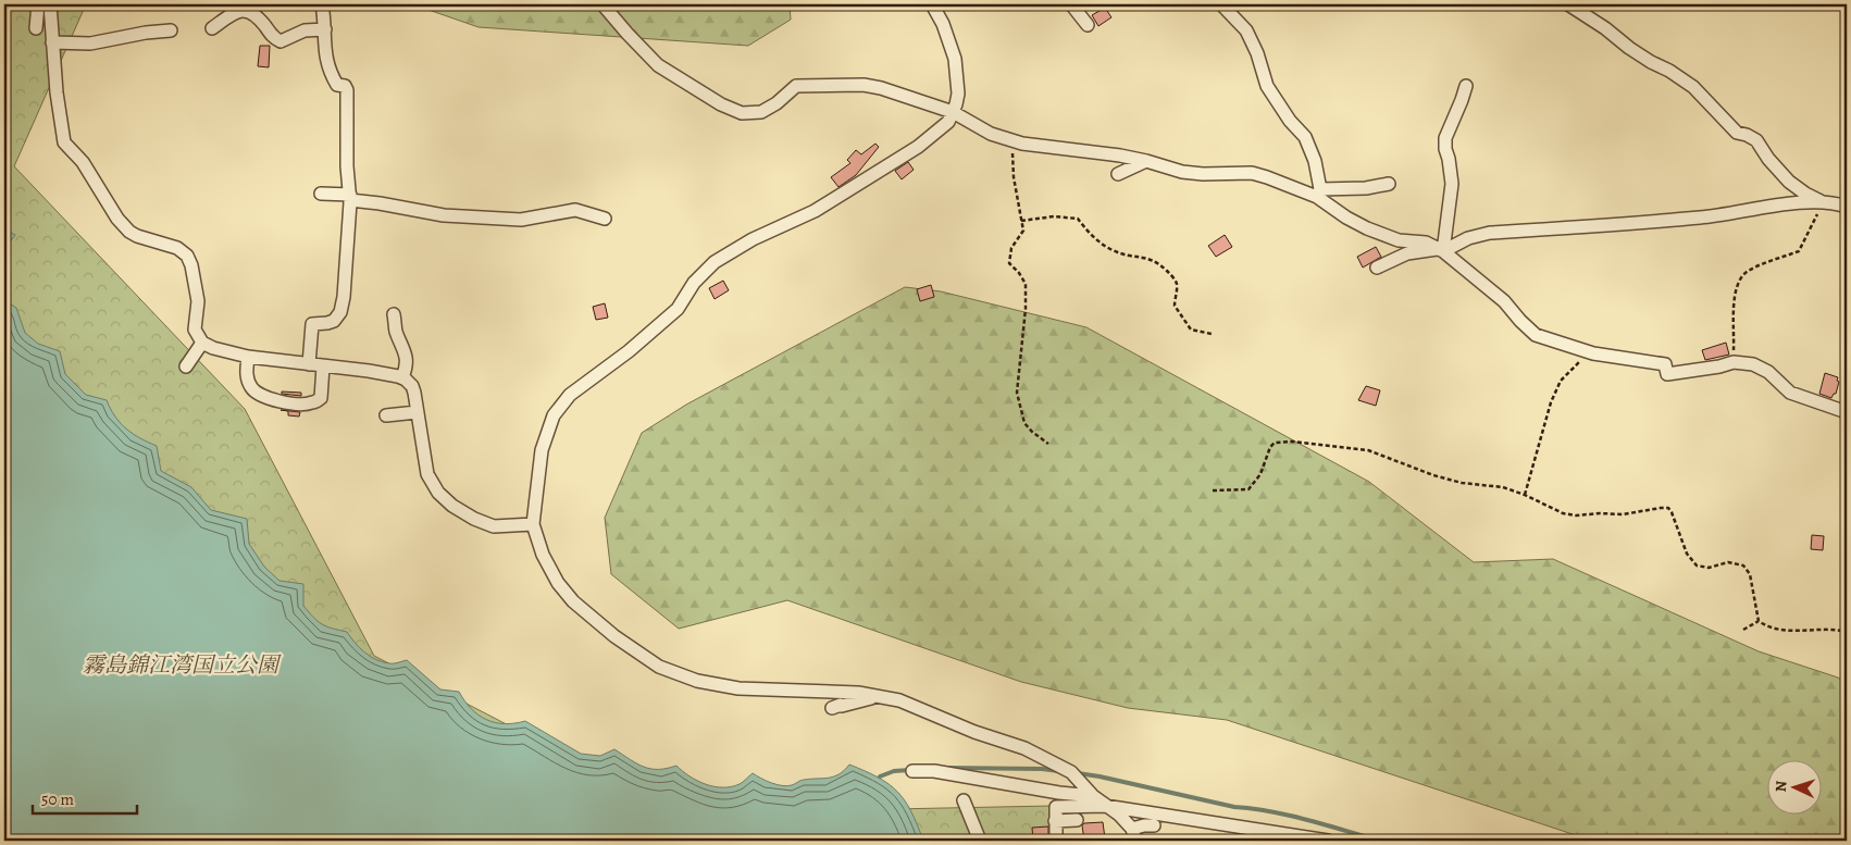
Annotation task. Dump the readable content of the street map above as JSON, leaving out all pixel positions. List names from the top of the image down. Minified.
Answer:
{"parks":["霧島錦江湾国立公園"],"scale_bar":"50 m","north":"left"}
